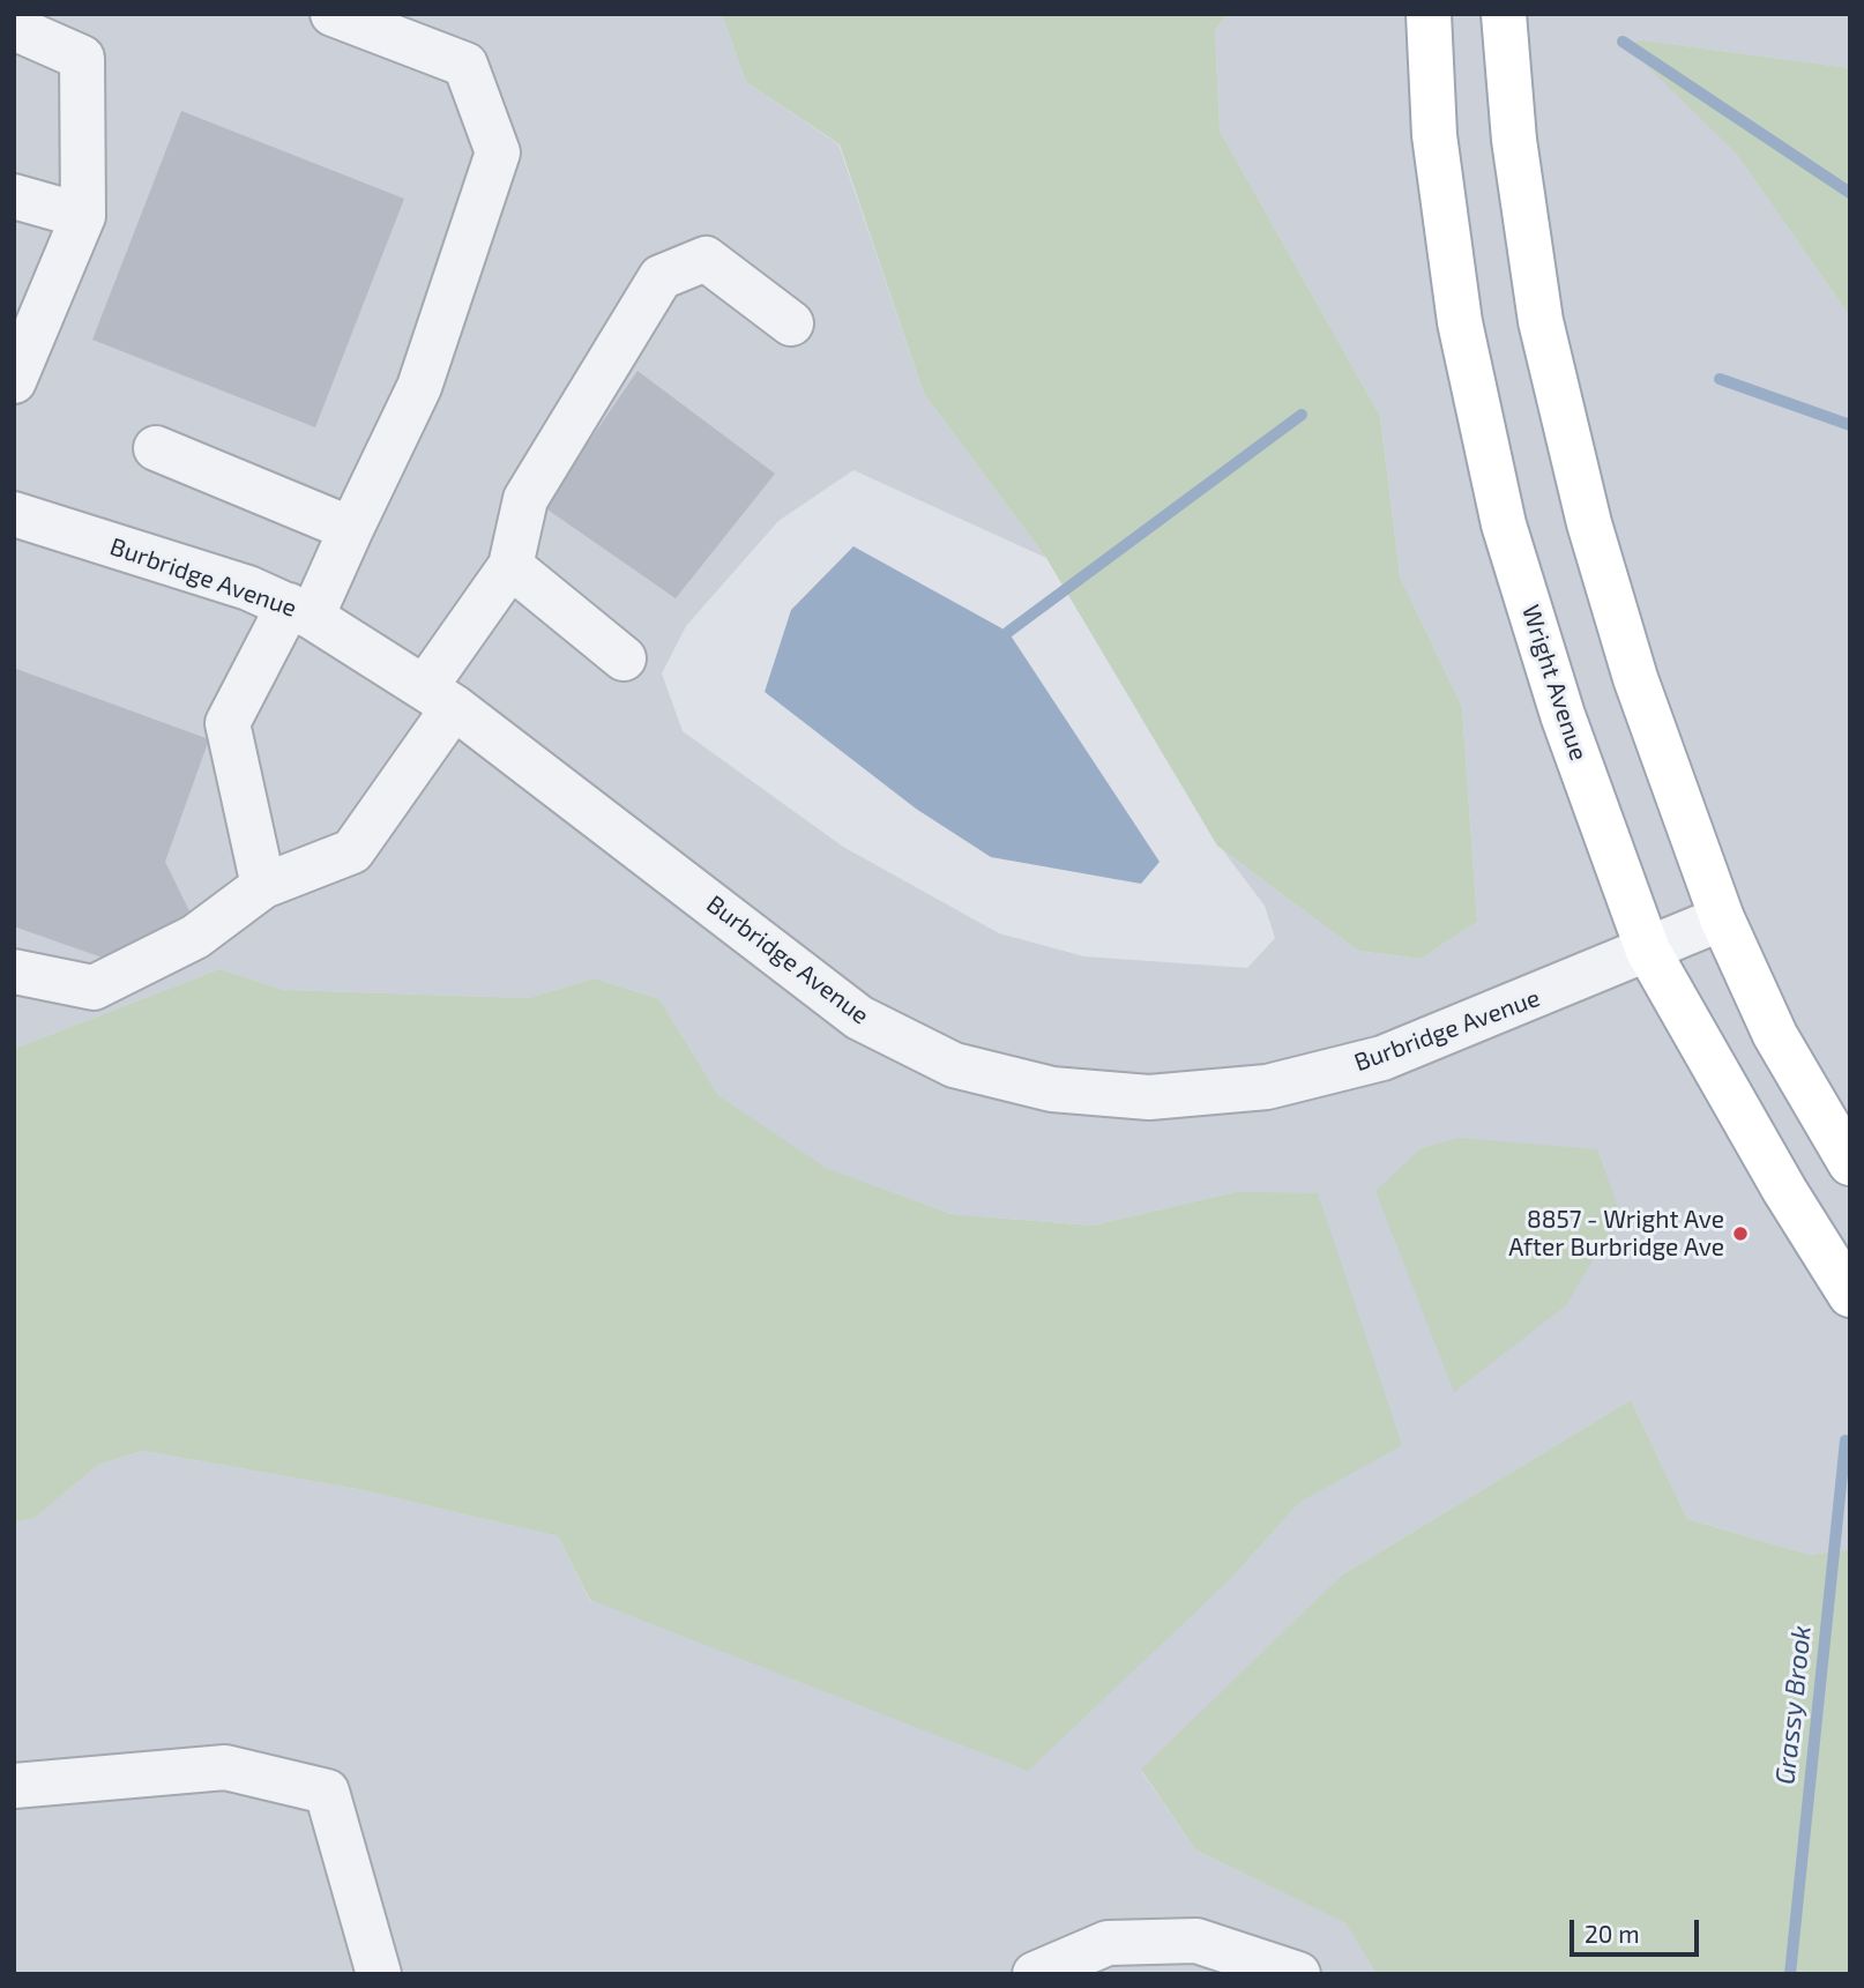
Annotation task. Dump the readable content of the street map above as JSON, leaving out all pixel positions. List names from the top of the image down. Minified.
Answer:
{"streets":{"main road":["Wright Avenue"],"street":["Burbridge Avenue"]},"crossings":[["Burbridge Avenue","Wright Avenue"]],"water":["Grassy Brook"],"places":["8857 - Wright Ave After Burbridge Ave"],"scale_bar":"20 m"}
